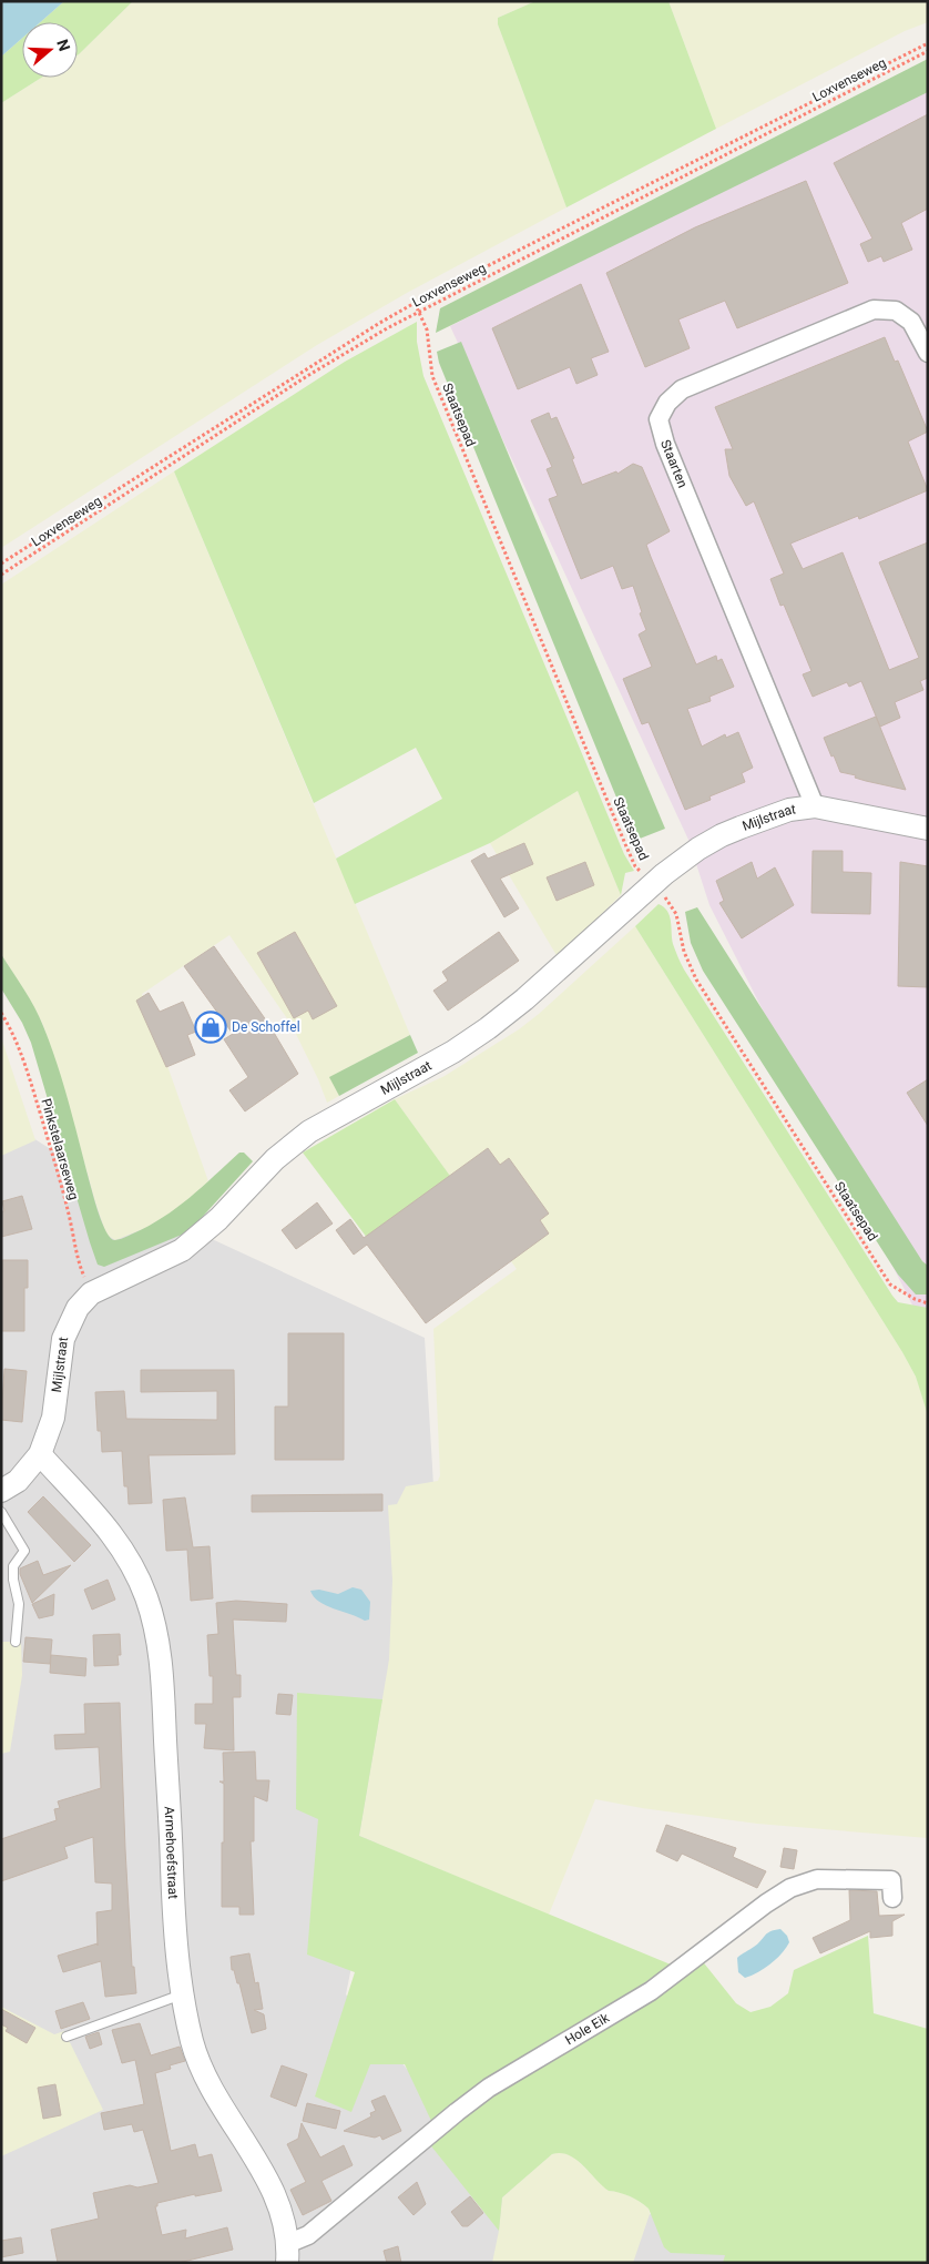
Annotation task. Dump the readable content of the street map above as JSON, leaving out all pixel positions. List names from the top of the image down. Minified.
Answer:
{"streets":{"street":["Staarten","Mijlstraat","Armehoefstraat","Hole Eik"],"path":["Loxvenseweg","Staatsepad","Pinkstelaarseweg"]},"crossings":[["Loxvenseweg","Staatsepad"],["Staatsepad","Mijlstraat"],["Staarten","Mijlstraat"],["Mijlstraat","Pinkstelaarseweg"],["Mijlstraat","Armehoefstraat"],["Armehoefstraat","Hole Eik"]],"places":{"shop":["De Schoffel"]},"north":"right"}
